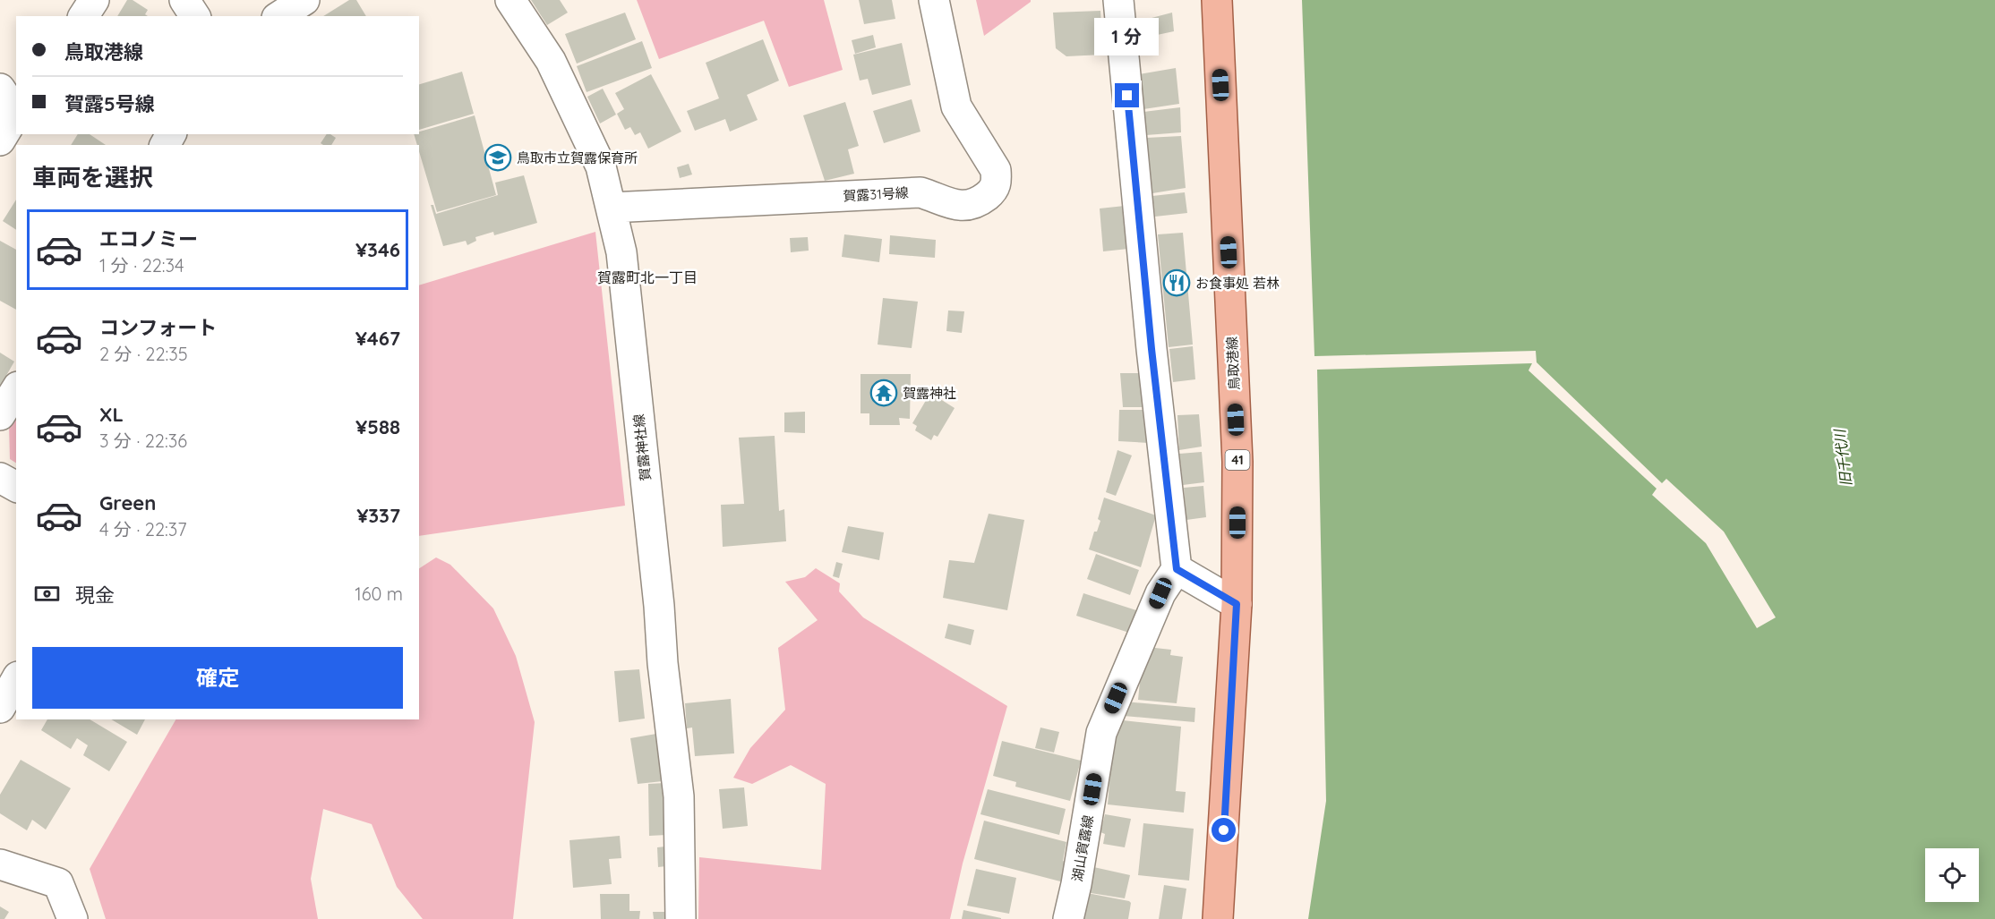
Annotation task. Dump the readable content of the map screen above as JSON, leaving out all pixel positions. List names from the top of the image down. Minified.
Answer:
{"streets":{"main road":["鳥取港線","41"],"street":["賀露31号線","賀露神社線","湖山賀露線"]},"crossings":[["賀露31号線","賀露神社線"]],"districts":["賀露町北一丁目"],"water":["旧千代川"],"places":{"school or university":["鳥取市立賀露保育所"],"restaurant":["お食事処 若林"],"temple":["賀露神社"]},"page":{"banner":["鳥取港線","賀露5号線"],"bubble":"1 分","heading":"車両を選択","list":[{"name":"エコノミー","note":"1 分 · 22:34","value":"¥346"},{"name":"コンフォート","note":"2 分 · 22:35","value":"¥467"},{"name":"XL","note":"3 分 · 22:36","value":"¥588"},{"name":"Green","note":"4 分 · 22:37","value":"¥337"}],"pay":["現金","160 m"],"buttons":"確定"}}
